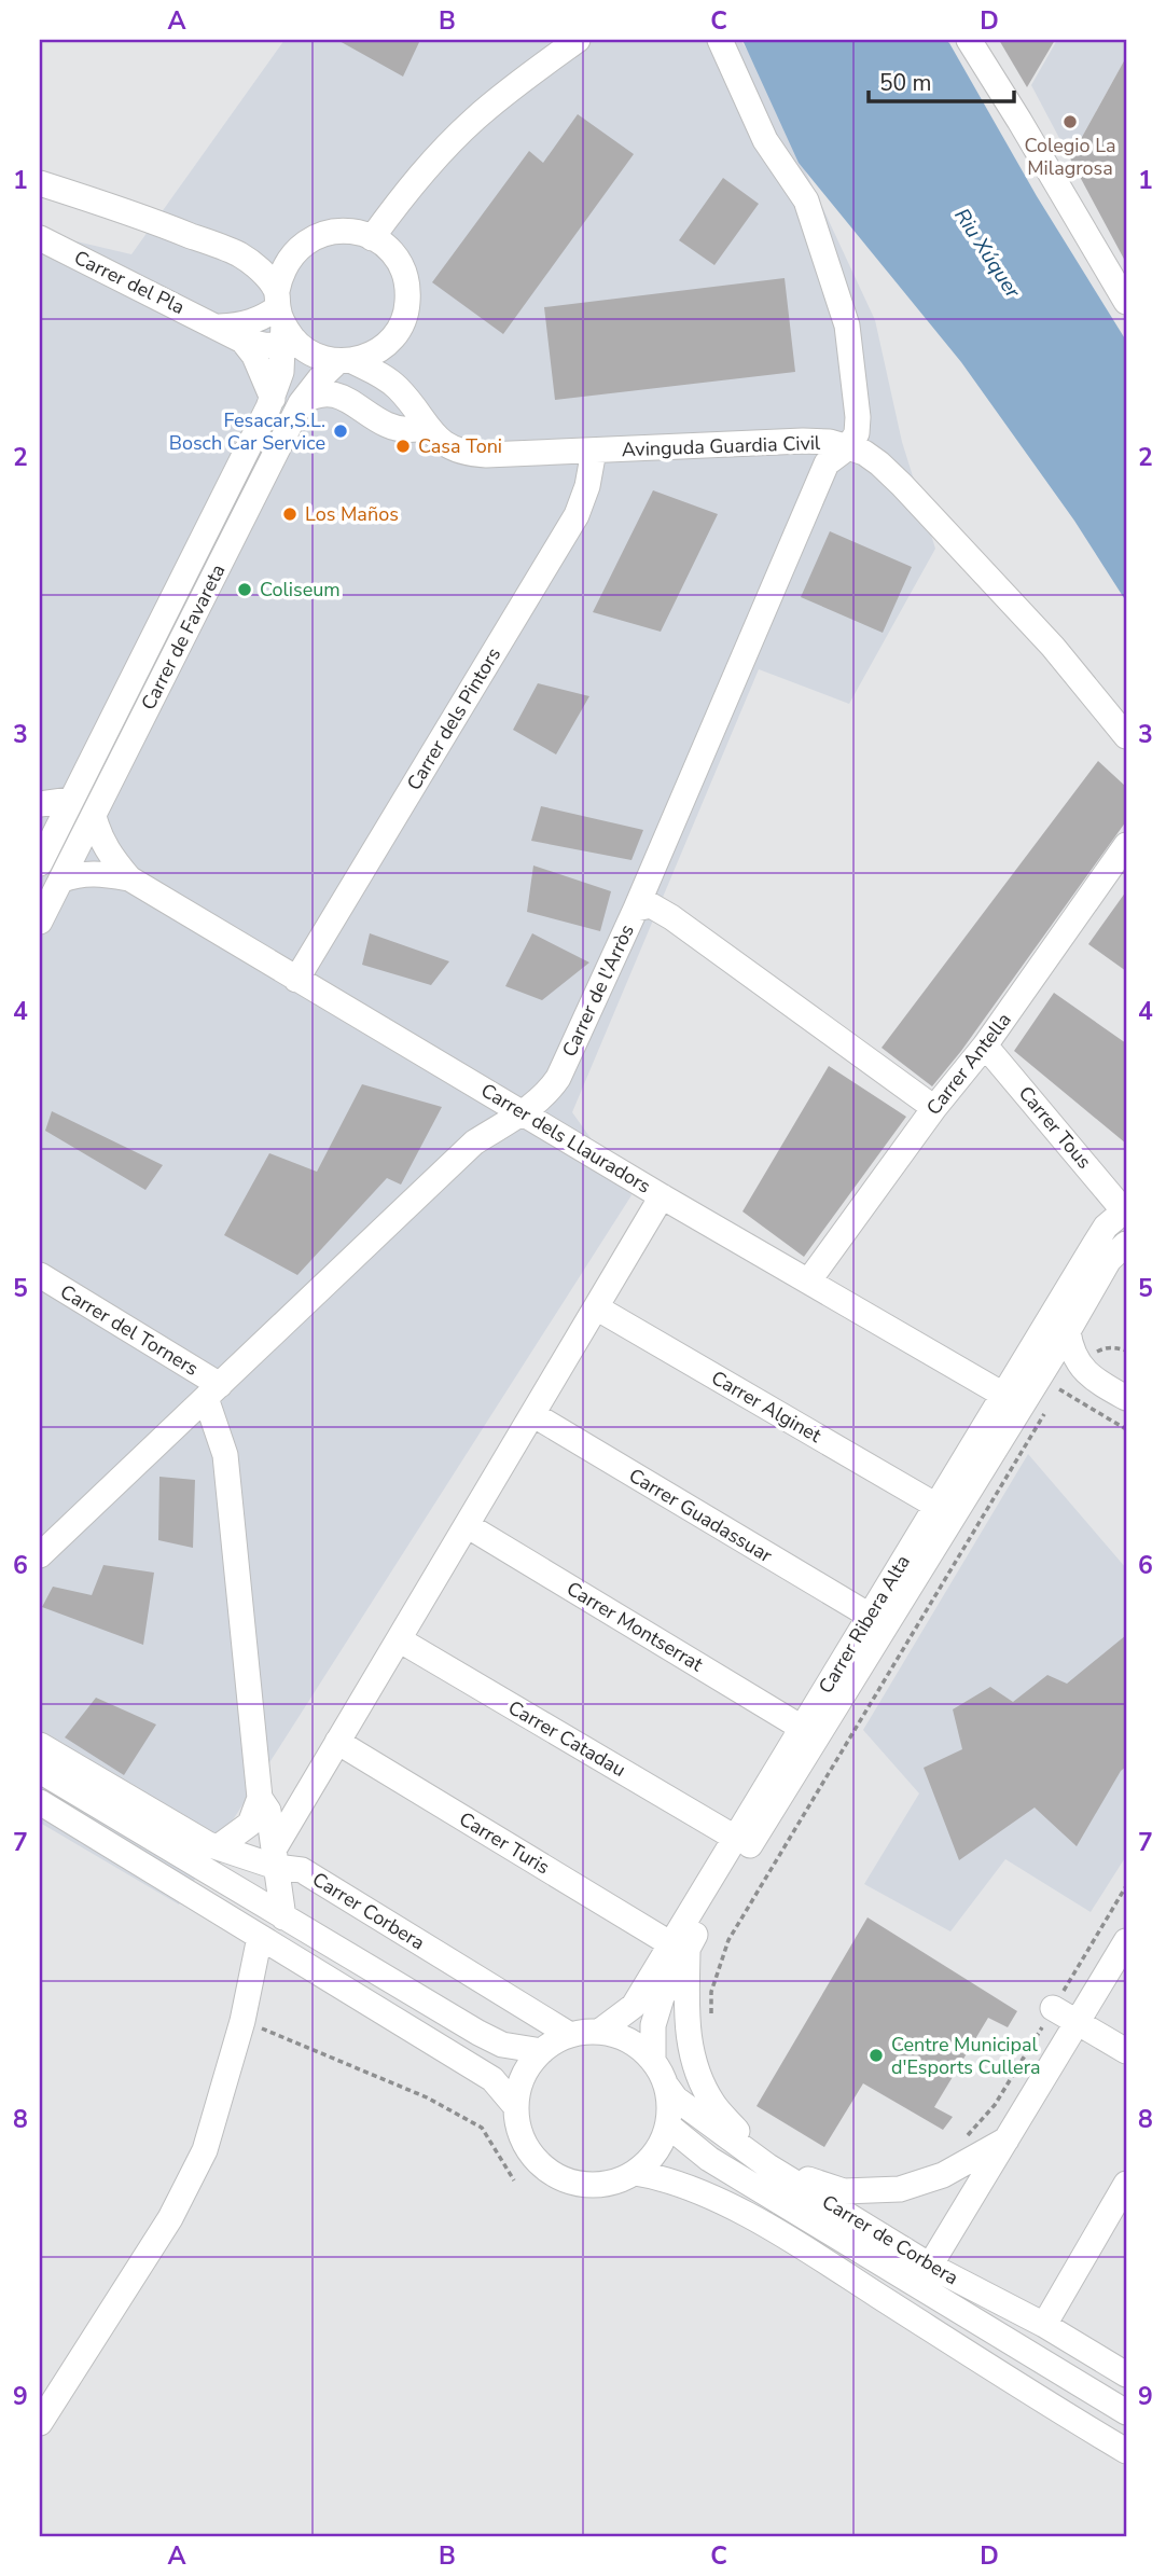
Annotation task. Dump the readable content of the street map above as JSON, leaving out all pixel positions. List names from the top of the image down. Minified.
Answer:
{"streets":{"street":["Carrer del Pla","Avinguda Guardia Civil","Carrer de Favareta","Carrer dels Pintors","Carrer de l'Arròs","Carrer Antella","Carrer Tous","Carrer dels Llauradors","Carrer del Torners","Carrer Alginet","Carrer Guadassuar","Carrer Ribera Alta","Carrer Montserrat","Carrer Catadau","Carrer Turis","Carrer Corbera","Carrer de Corbera"]},"crossings":[["Carrer del Pla","Carrer de Favareta"],["Avinguda Guardia Civil","Carrer dels Pintors"],["Avinguda Guardia Civil","Carrer de l'Arròs"],["Carrer de Favareta","Carrer dels Llauradors"],["Carrer dels Pintors","Carrer dels Llauradors"],["Carrer de l'Arròs","Carrer dels Llauradors"],["Carrer de l'Arròs","Carrer del Torners"],["Carrer Antella","Carrer Tous"],["Carrer Antella","Carrer dels Llauradors"],["Carrer Tous","Carrer Ribera Alta"],["Carrer dels Llauradors","Carrer Ribera Alta"],["Carrer Alginet","Carrer Ribera Alta"],["Carrer Guadassuar","Carrer Ribera Alta"],["Carrer Ribera Alta","Carrer Montserrat"],["Carrer Ribera Alta","Carrer Catadau"],["Carrer Ribera Alta","Carrer Turis"],["Carrer Ribera Alta","Carrer Corbera"],["Carrer Ribera Alta","Carrer de Corbera"],["Carrer Corbera","Carrer de Corbera"]],"water":["Riu Xúquer"],"places":["Colegio La Milagrosa","Fesacar,S.L. Bosch Car Service","Casa Toni","Los Maños","Coliseum","Centre Municipal d'Esports Cullera"],"scale_bar":"50 m","grid":{"columns":["A","B","C","D"],"rows":["1","2","3","4","5","6","7","8","9"]}}
